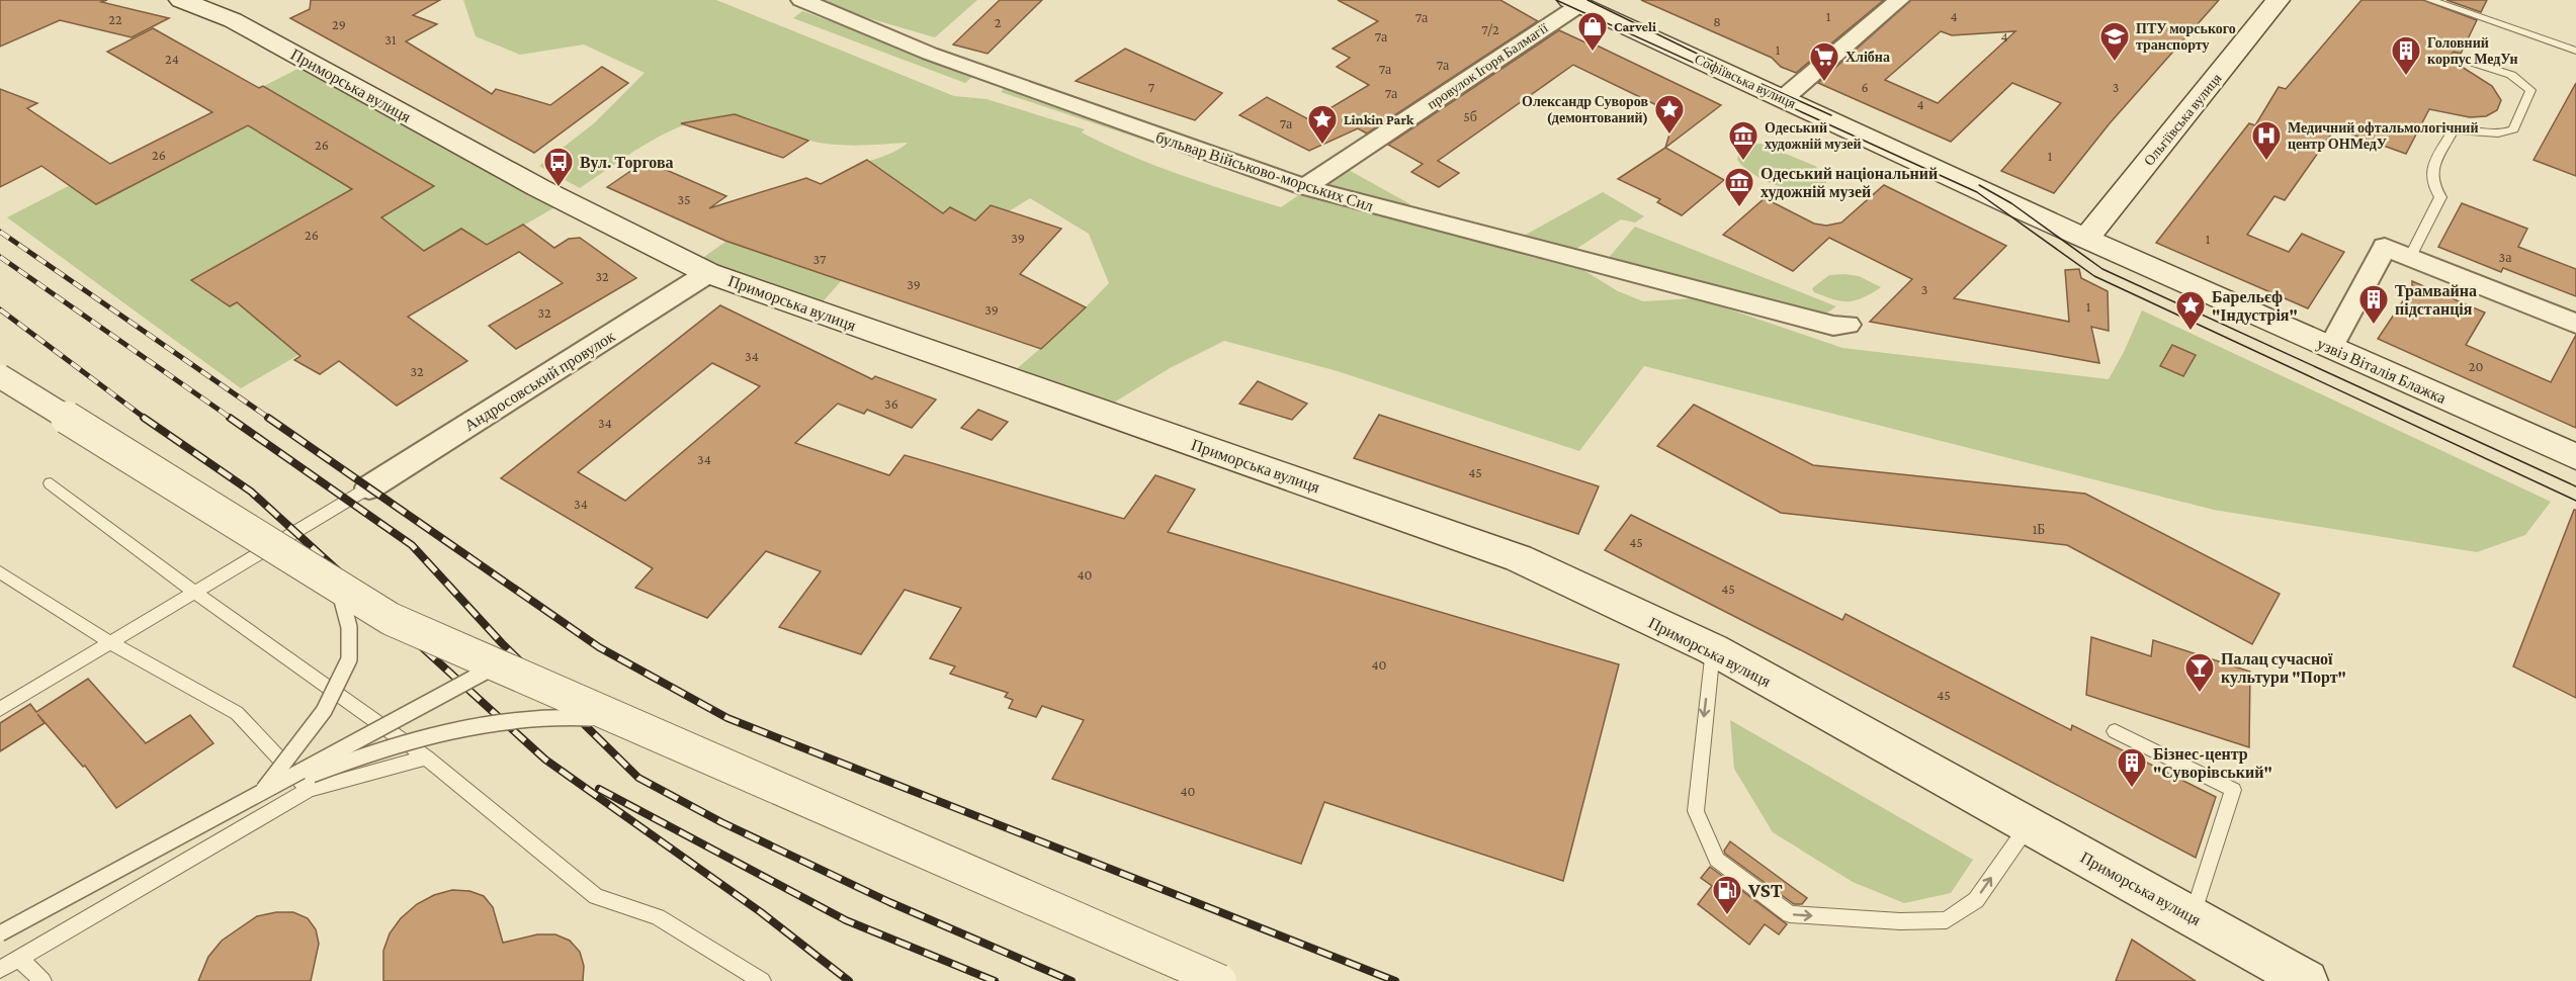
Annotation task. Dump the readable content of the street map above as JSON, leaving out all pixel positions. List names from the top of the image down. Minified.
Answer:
{"streets":{"main road":["Софіївська вулиця","Приморська вулиця","Ольгіївська вулиця","узвіз Віталія Блажка"],"street":["провулок Ігоря Балмагії","бульвар Військово-морських Сил","Андросовський провулок"]},"crossings":[["провулок Ігоря Балмагії","Софіївська вулиця"],["провулок Ігоря Балмагії","бульвар Військово-морських Сил"],["Софіївська вулиця","Ольгіївська вулиця"],["Софіївська вулиця","узвіз Віталія Блажка"],["Приморська вулиця","Андросовський провулок"],["Ольгіївська вулиця","узвіз Віталія Блажка"]],"places":{"shop":["Carveli"],"school or university":["ПТУ морського транспорту"],"building":["Головний корпус МедУн","Трамвайна підстанція","Бізнес-центр \"Суворівський\""],"supermarket":["Хлібна"],"place":["Олександр Суворов (демонтований)","Linkin Park","Барельєф \"Індустрія\""],"museum":["Одеський художній музей","Одеський національний художній музей"],"hospital":["Медичний офтальмологічний центр ОНМедУ"],"bus stop":["Вул. Торгова"],"bar":["Палац сучасної культури \"Порт\""],"fuel station":["VST"]},"house_numbers":["1","4","7а","22","8","2","29","7/2","7а","4","31","1","24","7а","7а","7","6","3","7а","4","5б","7а","26","26","1","35","26","39","1","3а","37","32","39","3","1","39","32","34","20","32","36","34","34","45","34","1Б","45","40","45","40","45","40"]}
